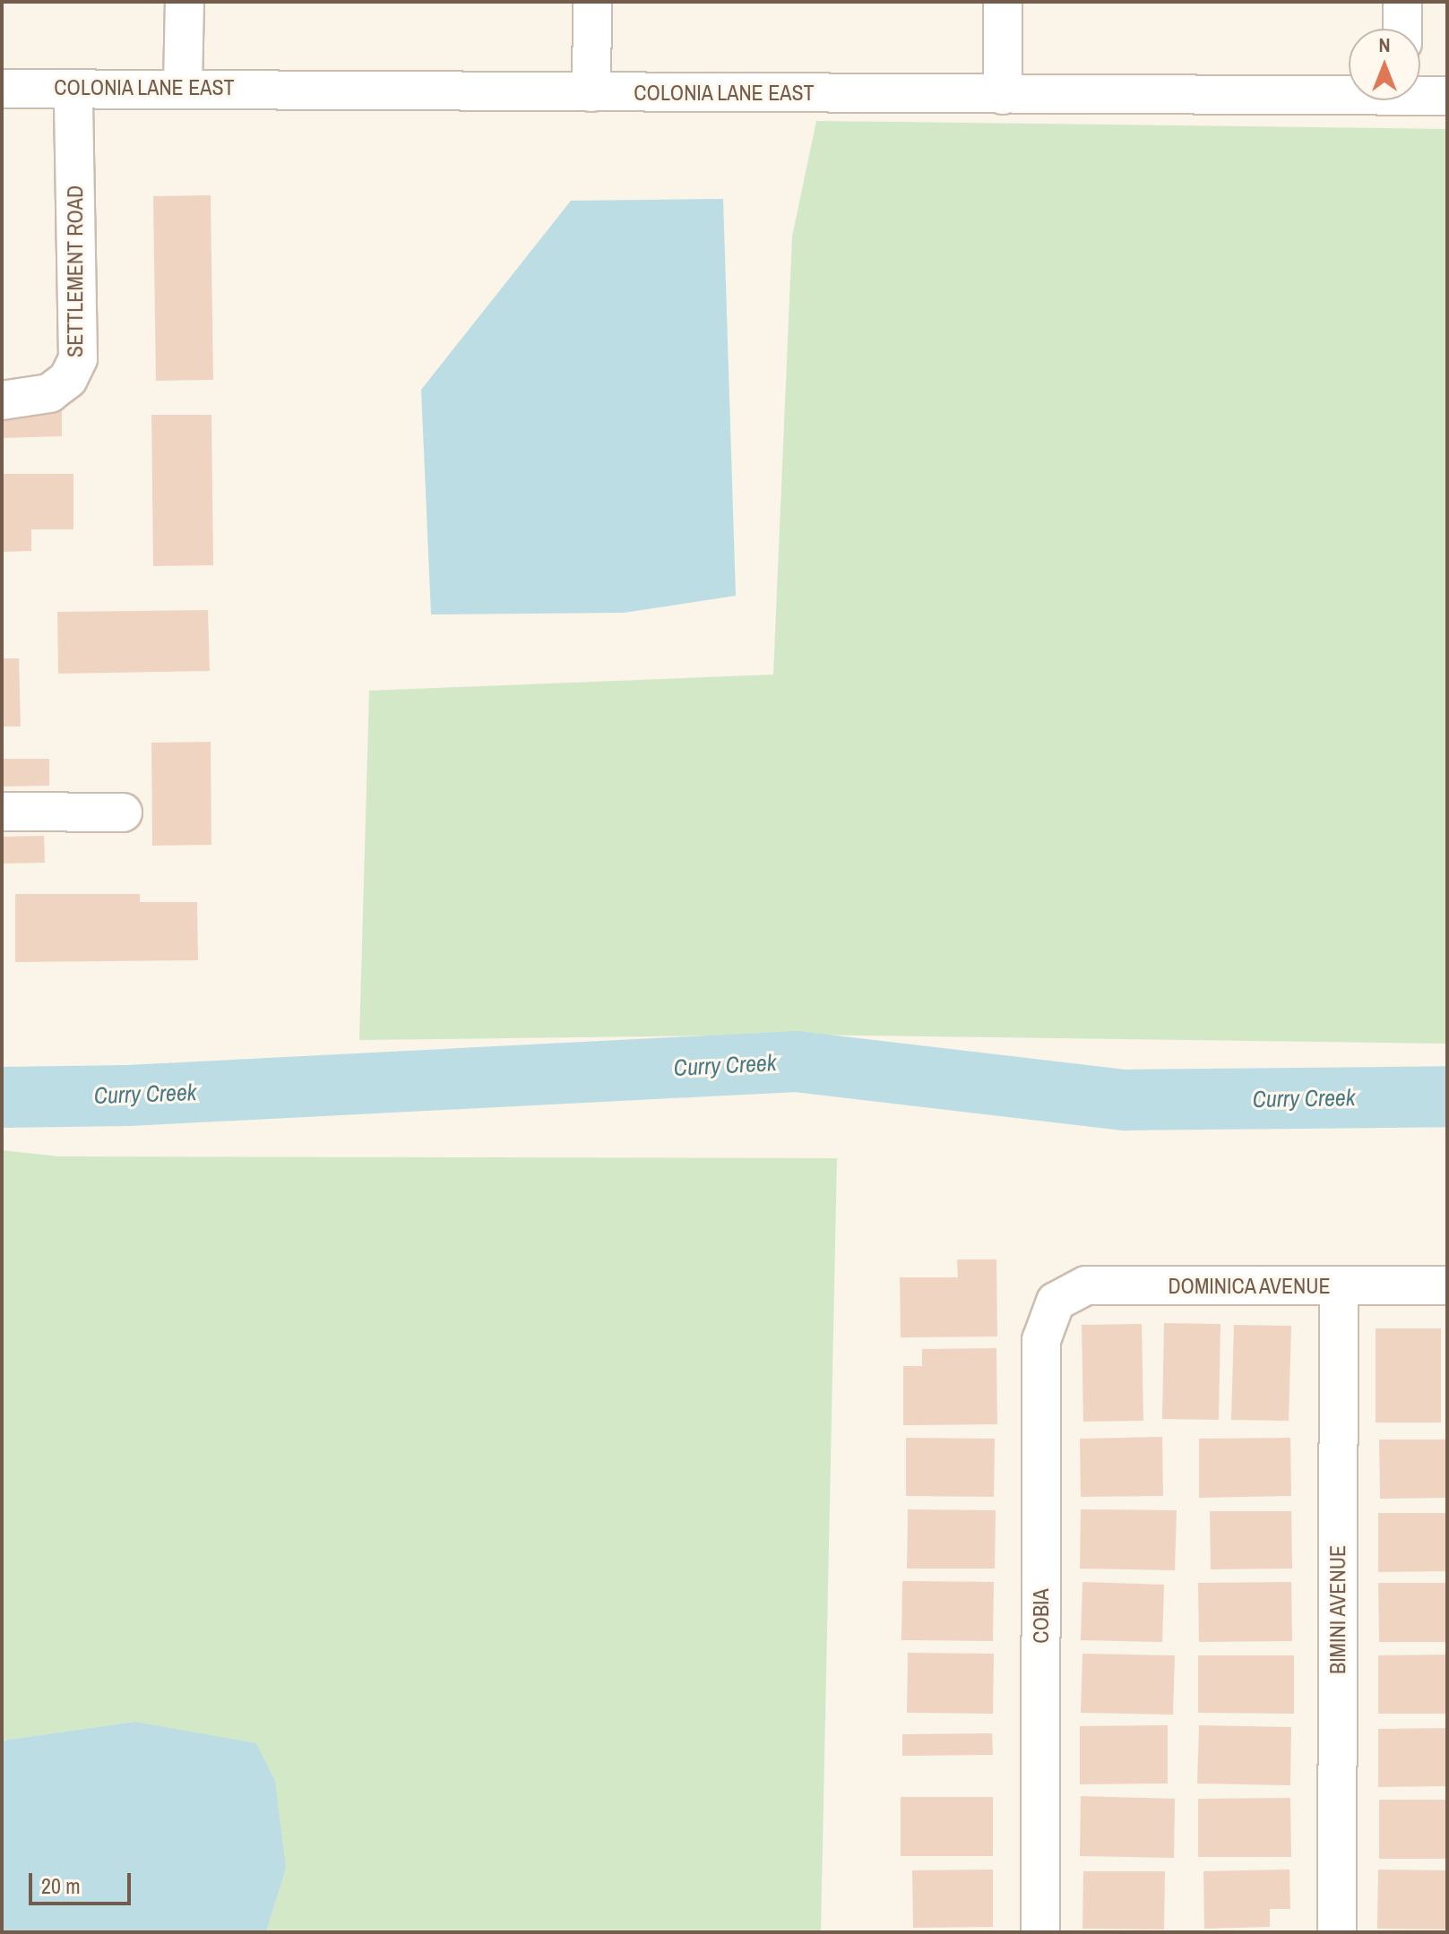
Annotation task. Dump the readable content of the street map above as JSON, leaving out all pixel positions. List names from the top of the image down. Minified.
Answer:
{"streets":{"street":["COLONIA LANE EAST","SETTLEMENT ROAD","DOMINICA AVENUE","BIMINI AVENUE","COBIA"]},"crossings":[["COLONIA LANE EAST","SETTLEMENT ROAD"],["DOMINICA AVENUE","BIMINI AVENUE"],["DOMINICA AVENUE","COBIA"]],"water":["Curry Creek"],"scale_bar":"20 m","north":"top"}
